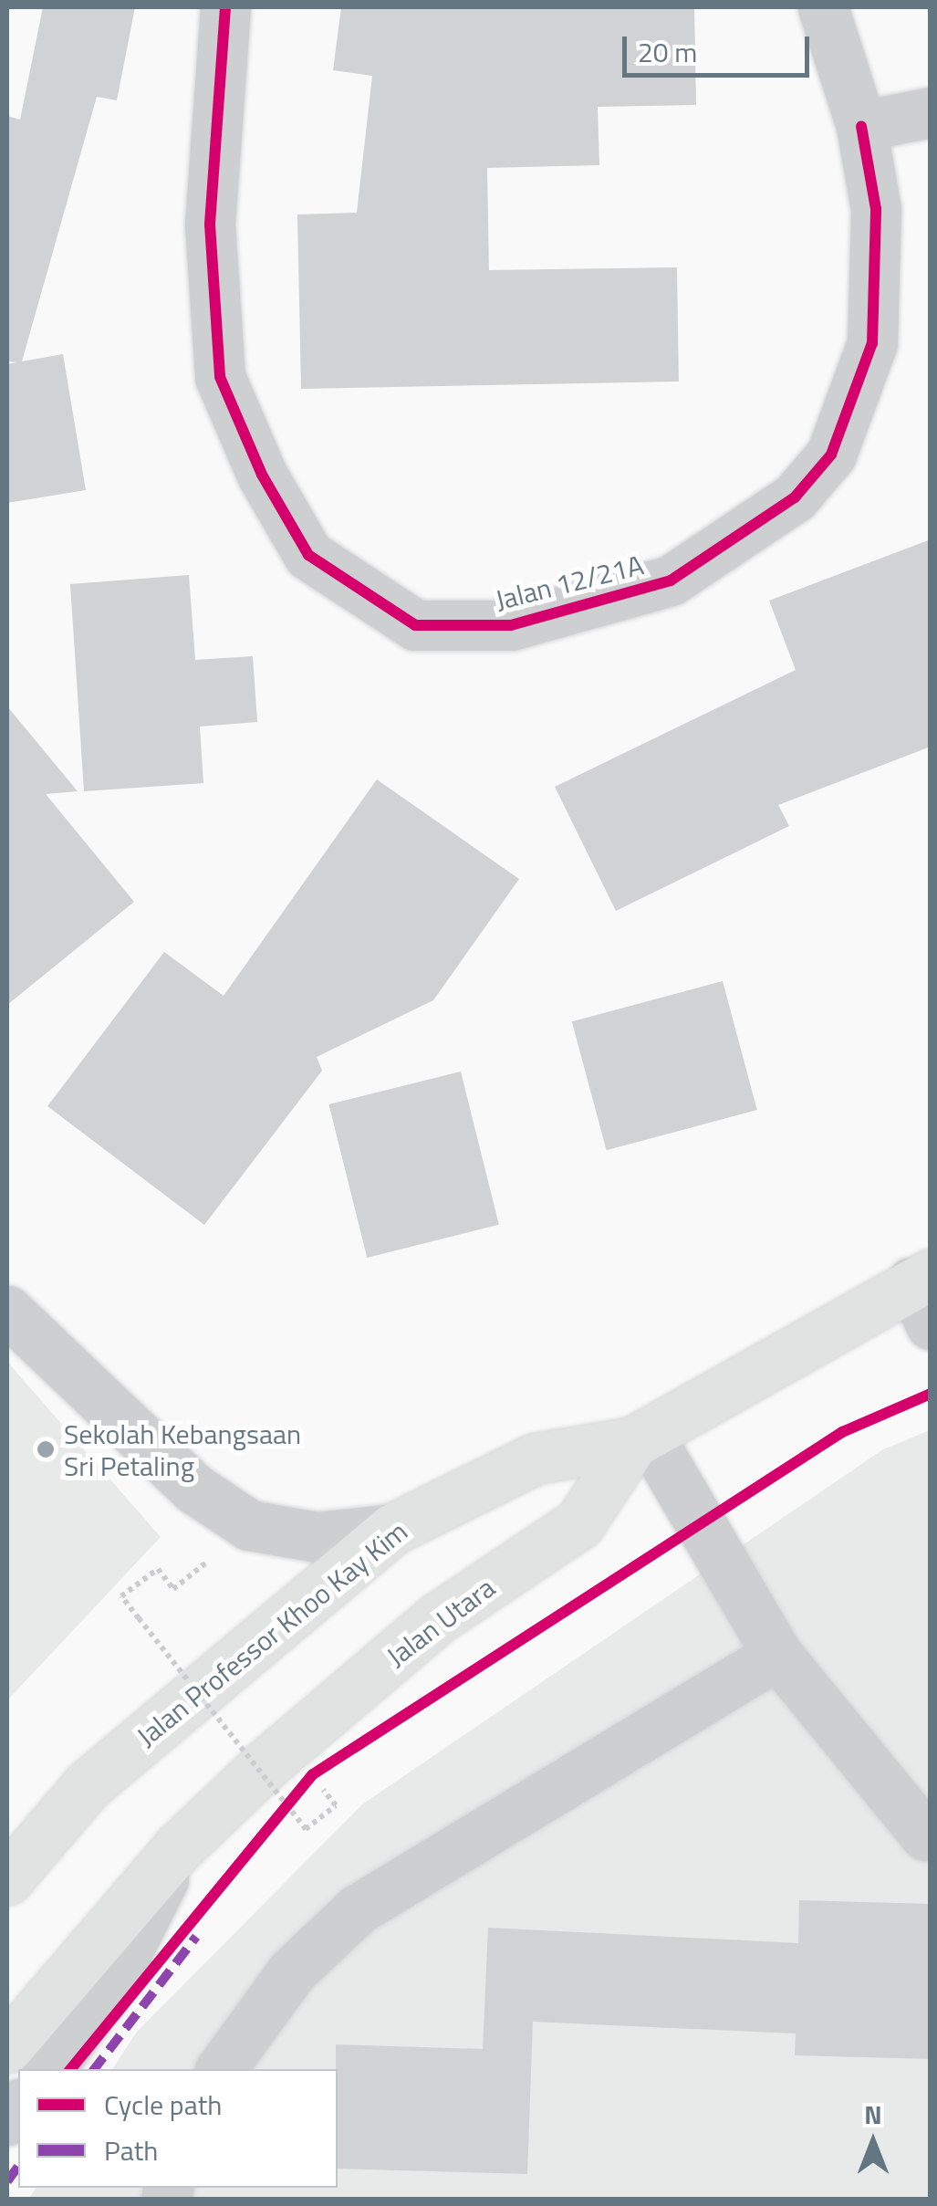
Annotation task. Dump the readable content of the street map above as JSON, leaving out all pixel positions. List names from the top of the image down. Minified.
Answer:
{"streets":{"main road":["Jalan Utara","Jalan Professor Khoo Kay Kim"],"street":["Jalan 12/21A"]},"crossings":[["Jalan Utara","Jalan Professor Khoo Kay Kim"]],"places":["Sekolah Kebangsaan Sri Petaling"],"legend":["Cycle path","Path"],"scale_bar":"20 m","north":"top"}
